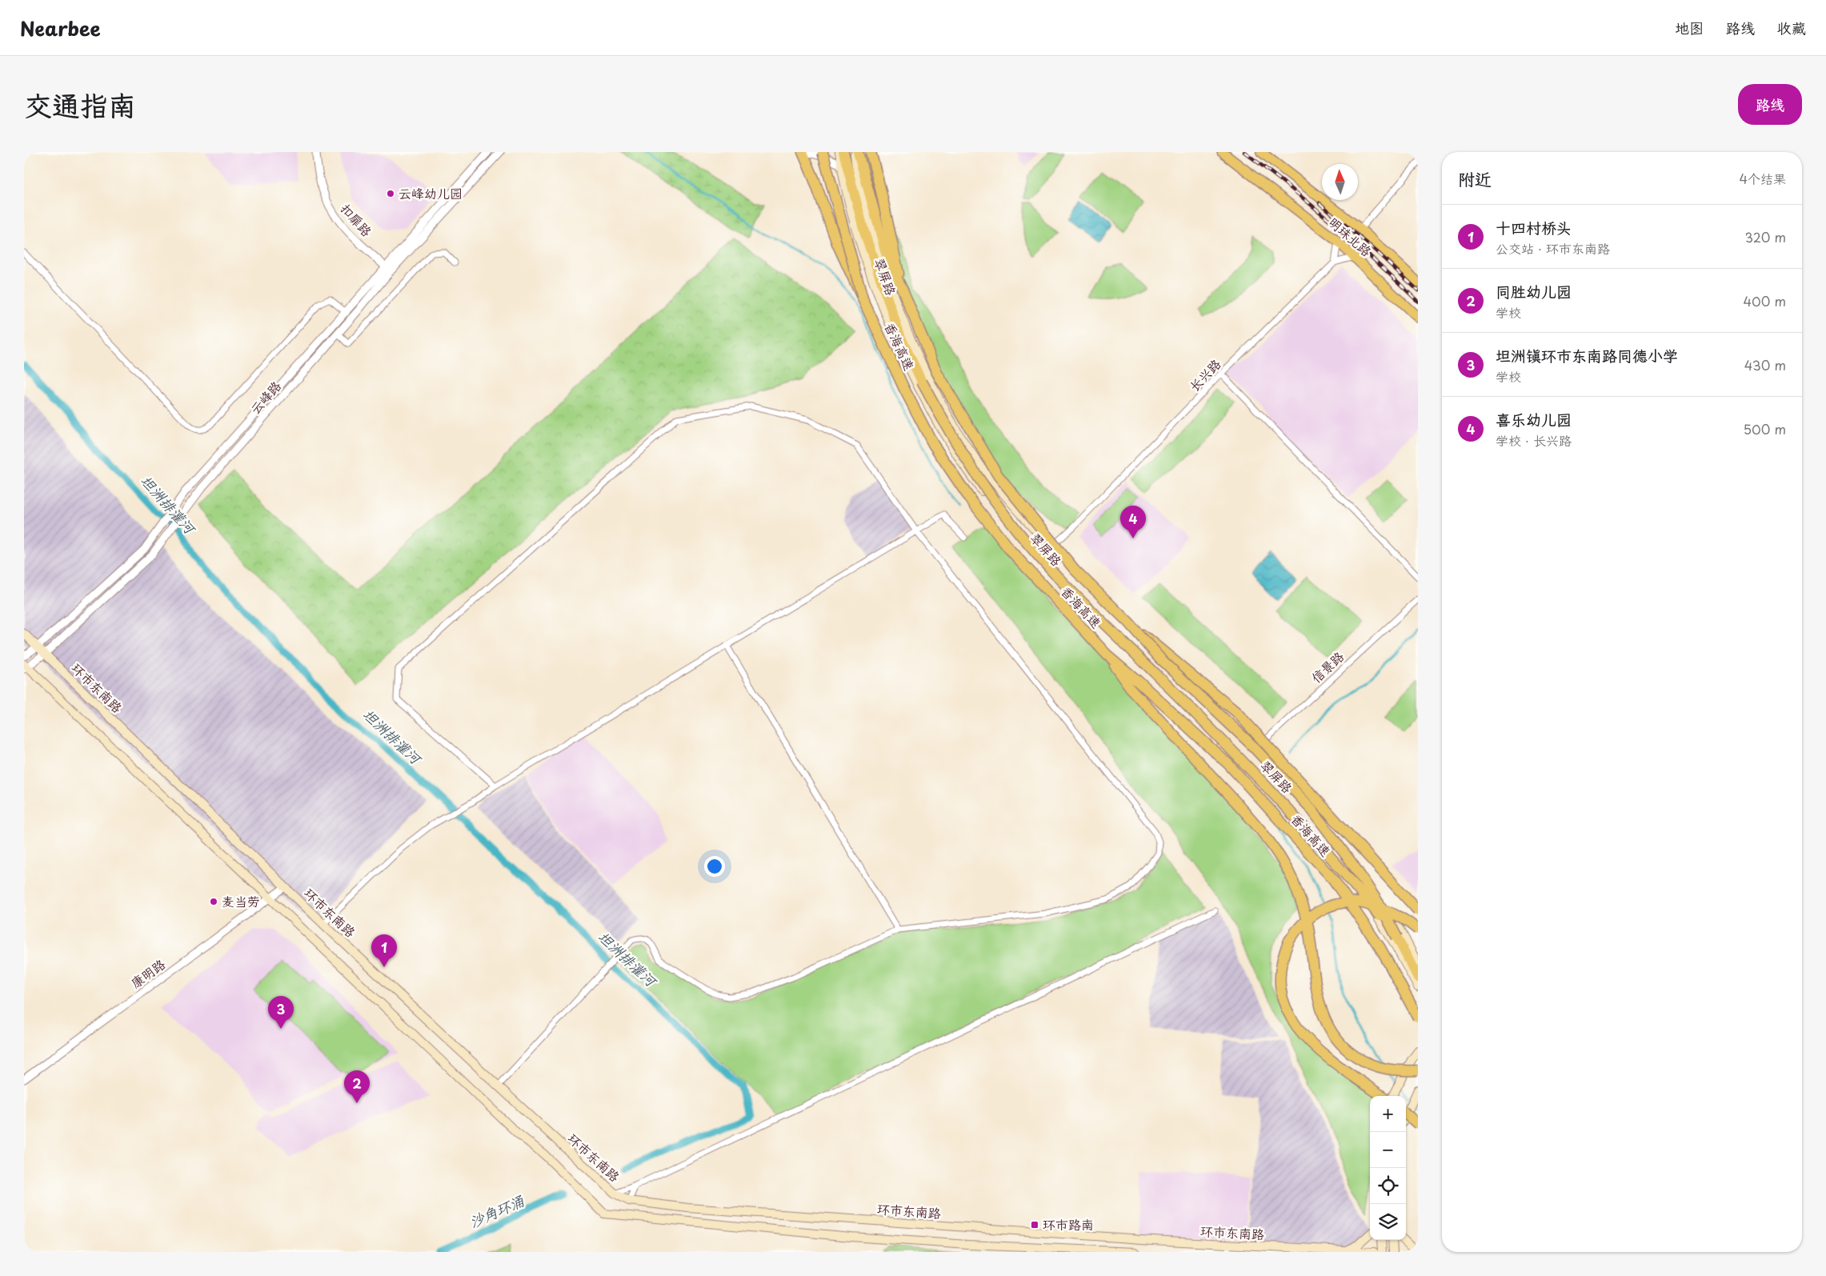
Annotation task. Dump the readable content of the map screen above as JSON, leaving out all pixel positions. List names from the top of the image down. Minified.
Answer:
{"streets":{"highway":["明珠北路","香海高速"],"main road":["翠屏路","环市东南路"],"street":["扣扉路","长兴路","云峰路","信景路","康明路"]},"crossings":[["扣扉路","云峰路"],["明珠北路","长兴路"],["翠屏路","长兴路"],["翠屏路","信景路"],["云峰路","环市东南路"],["环市东南路","康明路"]],"water":["坦洲排灌河","沙角环涌"],"places":{"other":["云峰幼儿园","麦当劳"],"transit":["环市路南"]},"north":"top","page":{"header":"Nearbee","nav":["地图","路线","收藏"],"title":"交通指南","buttons":"路线","heading":["附近","4个结果"],"list":[{"mark":"1","name":"十四村桥头","note":"公交站 · 环市东南路","value":"320 m"},{"mark":"2","name":"同胜幼儿园","note":"学校","value":"400 m"},{"mark":"3","name":"坦洲镇环市东南路同德小学","note":"学校","value":"430 m"},{"mark":"4","name":"喜乐幼儿园","note":"学校 · 长兴路","value":"500 m"}],"pins":["4","1","3","2"],"map_buttons":["+","−"]}}
